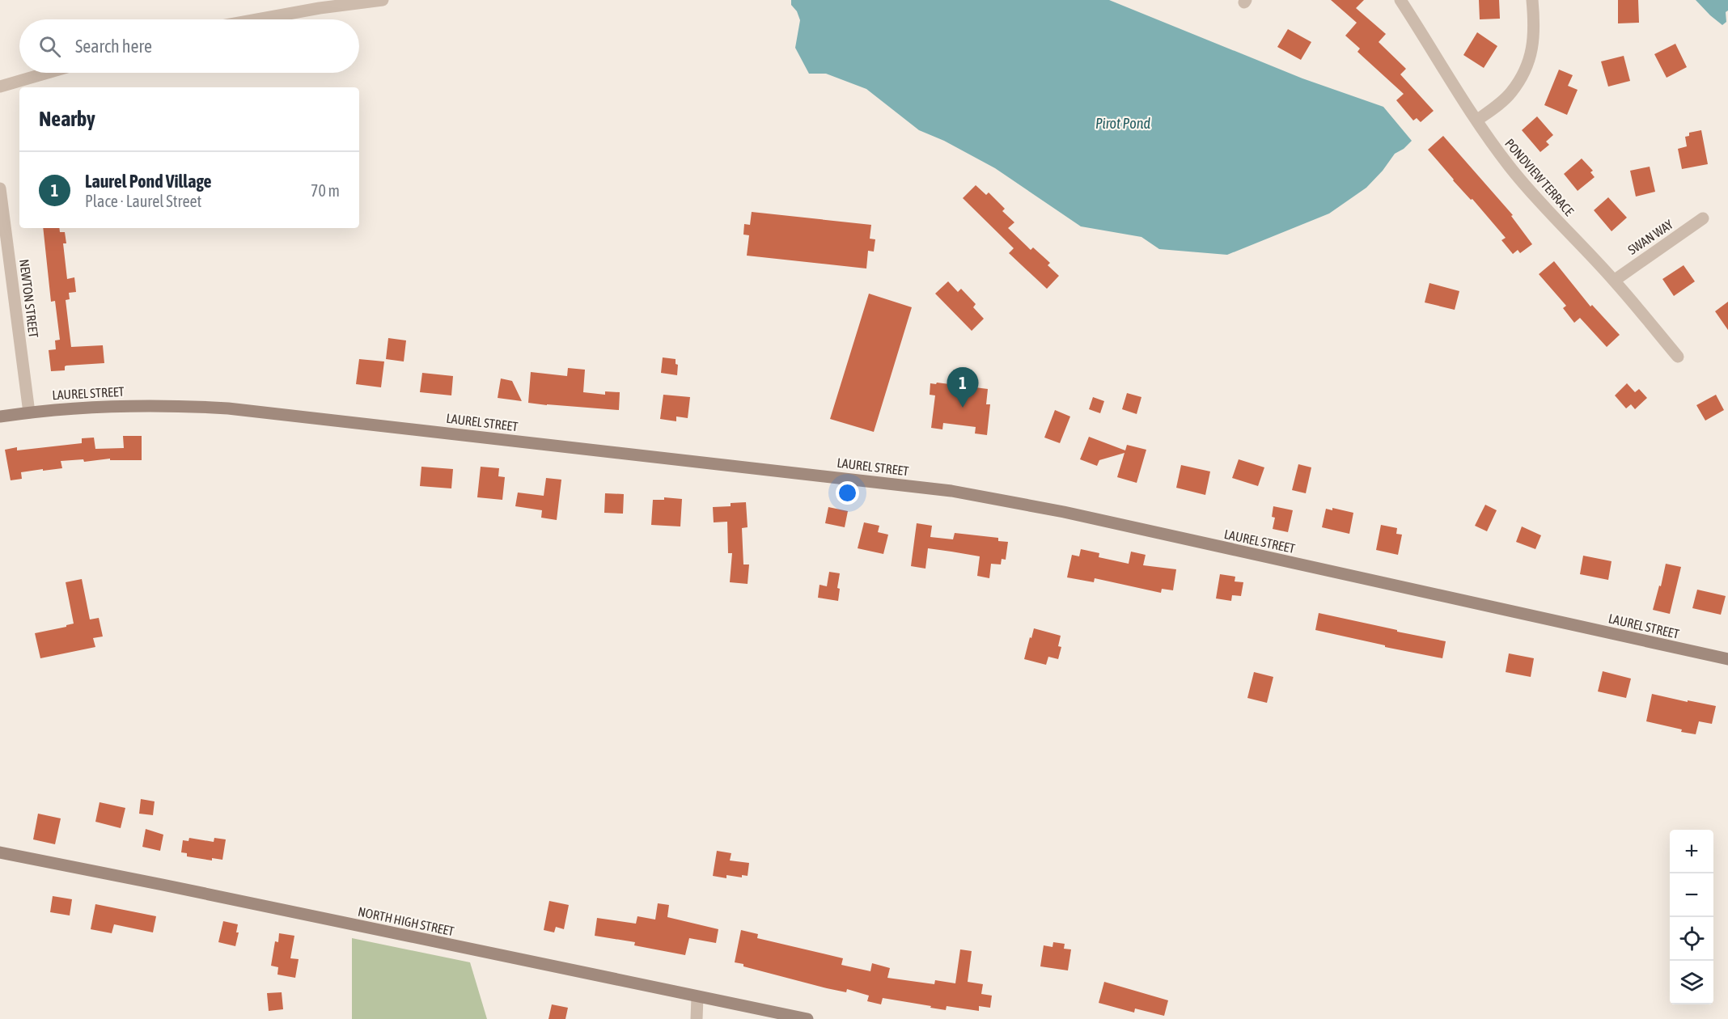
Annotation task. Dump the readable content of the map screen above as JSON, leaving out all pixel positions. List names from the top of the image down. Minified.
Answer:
{"streets":{"street":["PONDVIEW TERRACE","SWAN WAY","NEWTON STREET","LAUREL STREET","NORTH HIGH STREET"]},"crossings":[["PONDVIEW TERRACE","SWAN WAY"],["NEWTON STREET","LAUREL STREET"]],"water":["Pirot Pond"],"page":{"search":"Search here","heading":"Nearby","list":[{"mark":"1","name":"Laurel Pond Village","note":"Place · Laurel Street","value":"70 m"}],"pins":"1","map_buttons":["+","−"]}}
